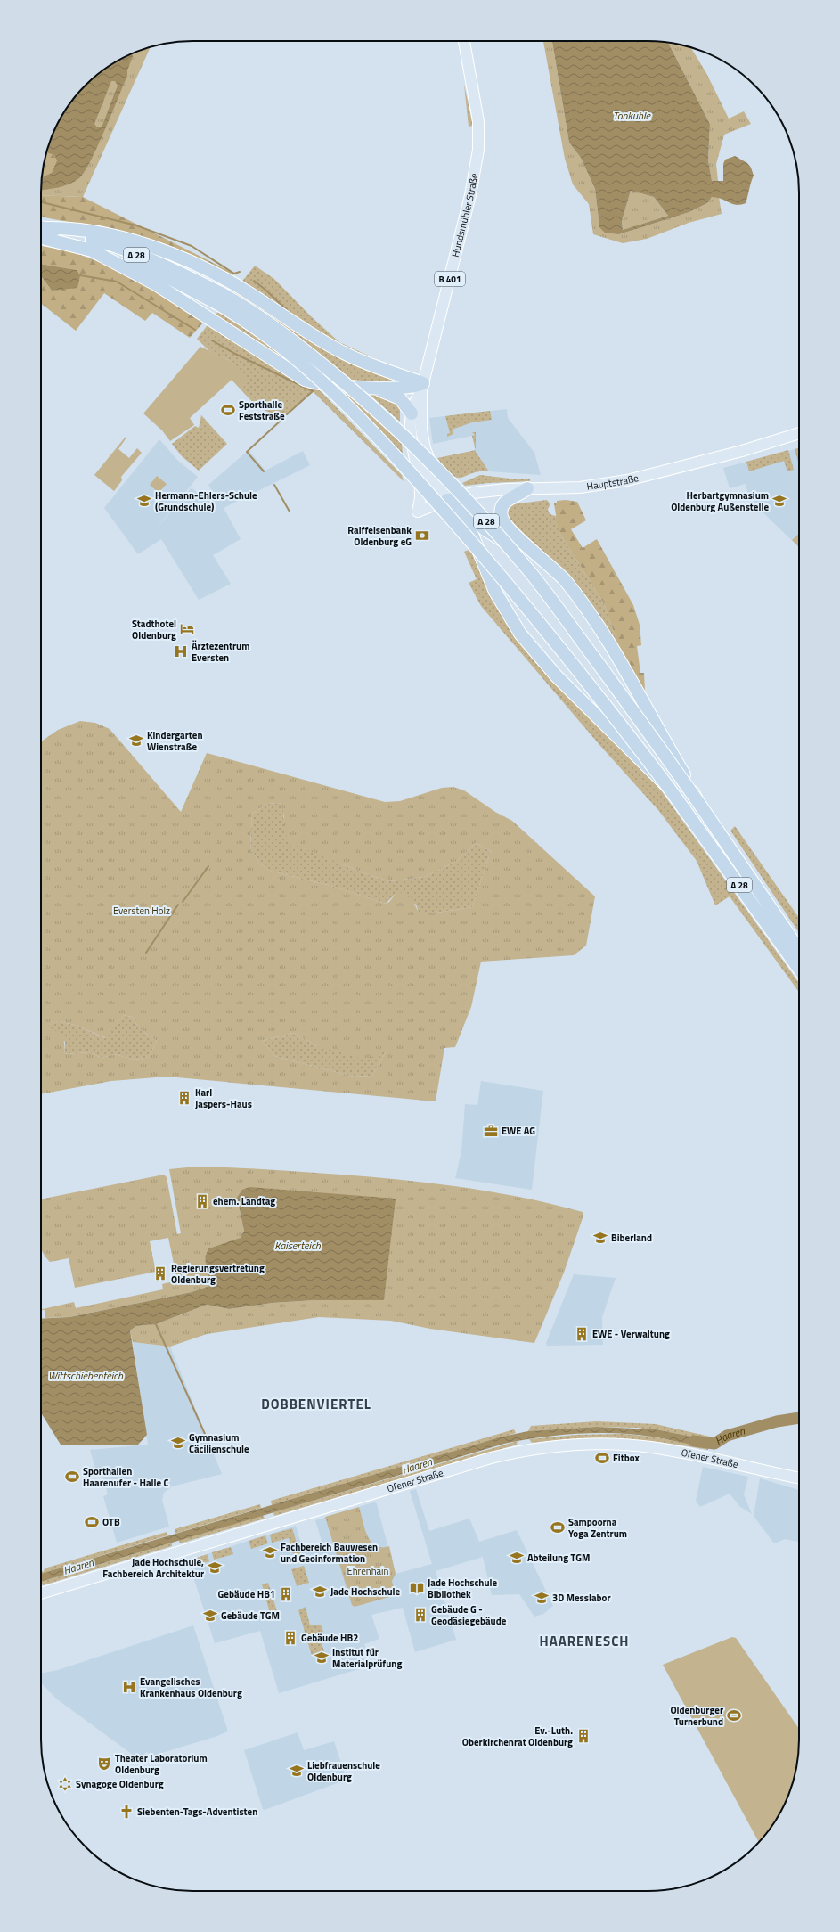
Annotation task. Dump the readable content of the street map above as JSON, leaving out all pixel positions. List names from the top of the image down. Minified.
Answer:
{"streets":{"highway":["A 28"],"main road":["Hundsmühler Straße","B 401","Hauptstraße","Ofener Straße"]},"crossings":[["Hundsmühler Straße","Hauptstraße"]],"districts":["DOBBENVIERTEL","HAARENESCH"],"water":["Tonkuhle","Kaiserteich","Wittschiebenteich","Haaren"],"parks":["Eversten Holz","Ehrenhain"],"places":{"sports":["Sporthalle Feststraße","Fitbox","Sporthallen Haarenufer - Halle C","OTB","Sampoorna Yoga Zentrum","Oldenburger Turnerbund"],"school or university":["Hermann-Ehlers-Schule (Grundschule)","Herbartgymnasium Oldenburg Außenstelle","Kindergarten Wienstraße","Biberland","Gymnasium Cäcilienschule","Fachbereich Bauwesen und Geoinformation","Abteilung TGM","Jade Hochschule, Fachbereich Architektur","Jade Hochschule","3D Messlabor","Gebäude TGM","Institut für Materialprüfung","Liebfrauenschule Oldenburg"],"bank":["Raiffeisenbank Oldenburg eG"],"hotel":["Stadthotel Oldenburg"],"hospital":["Ärztezentrum Eversten","Evangelisches Krankenhaus Oldenburg"],"building":["Karl Jaspers-Haus","ehem. Landtag","Regierungsvertretung Oldenburg","EWE - Verwaltung","Gebäude HB1","Gebäude G - Geodäsiegebäude","Gebäude HB2","Ev.-Luth. Oberkirchenrat Oldenburg"],"office":["EWE AG"],"library":["Jade Hochschule Bibliothek"],"theatre":["Theater Laboratorium Oldenburg"],"synagogue":["Synagoge Oldenburg"],"church":["Siebenten-Tags-Adventisten"]}}
